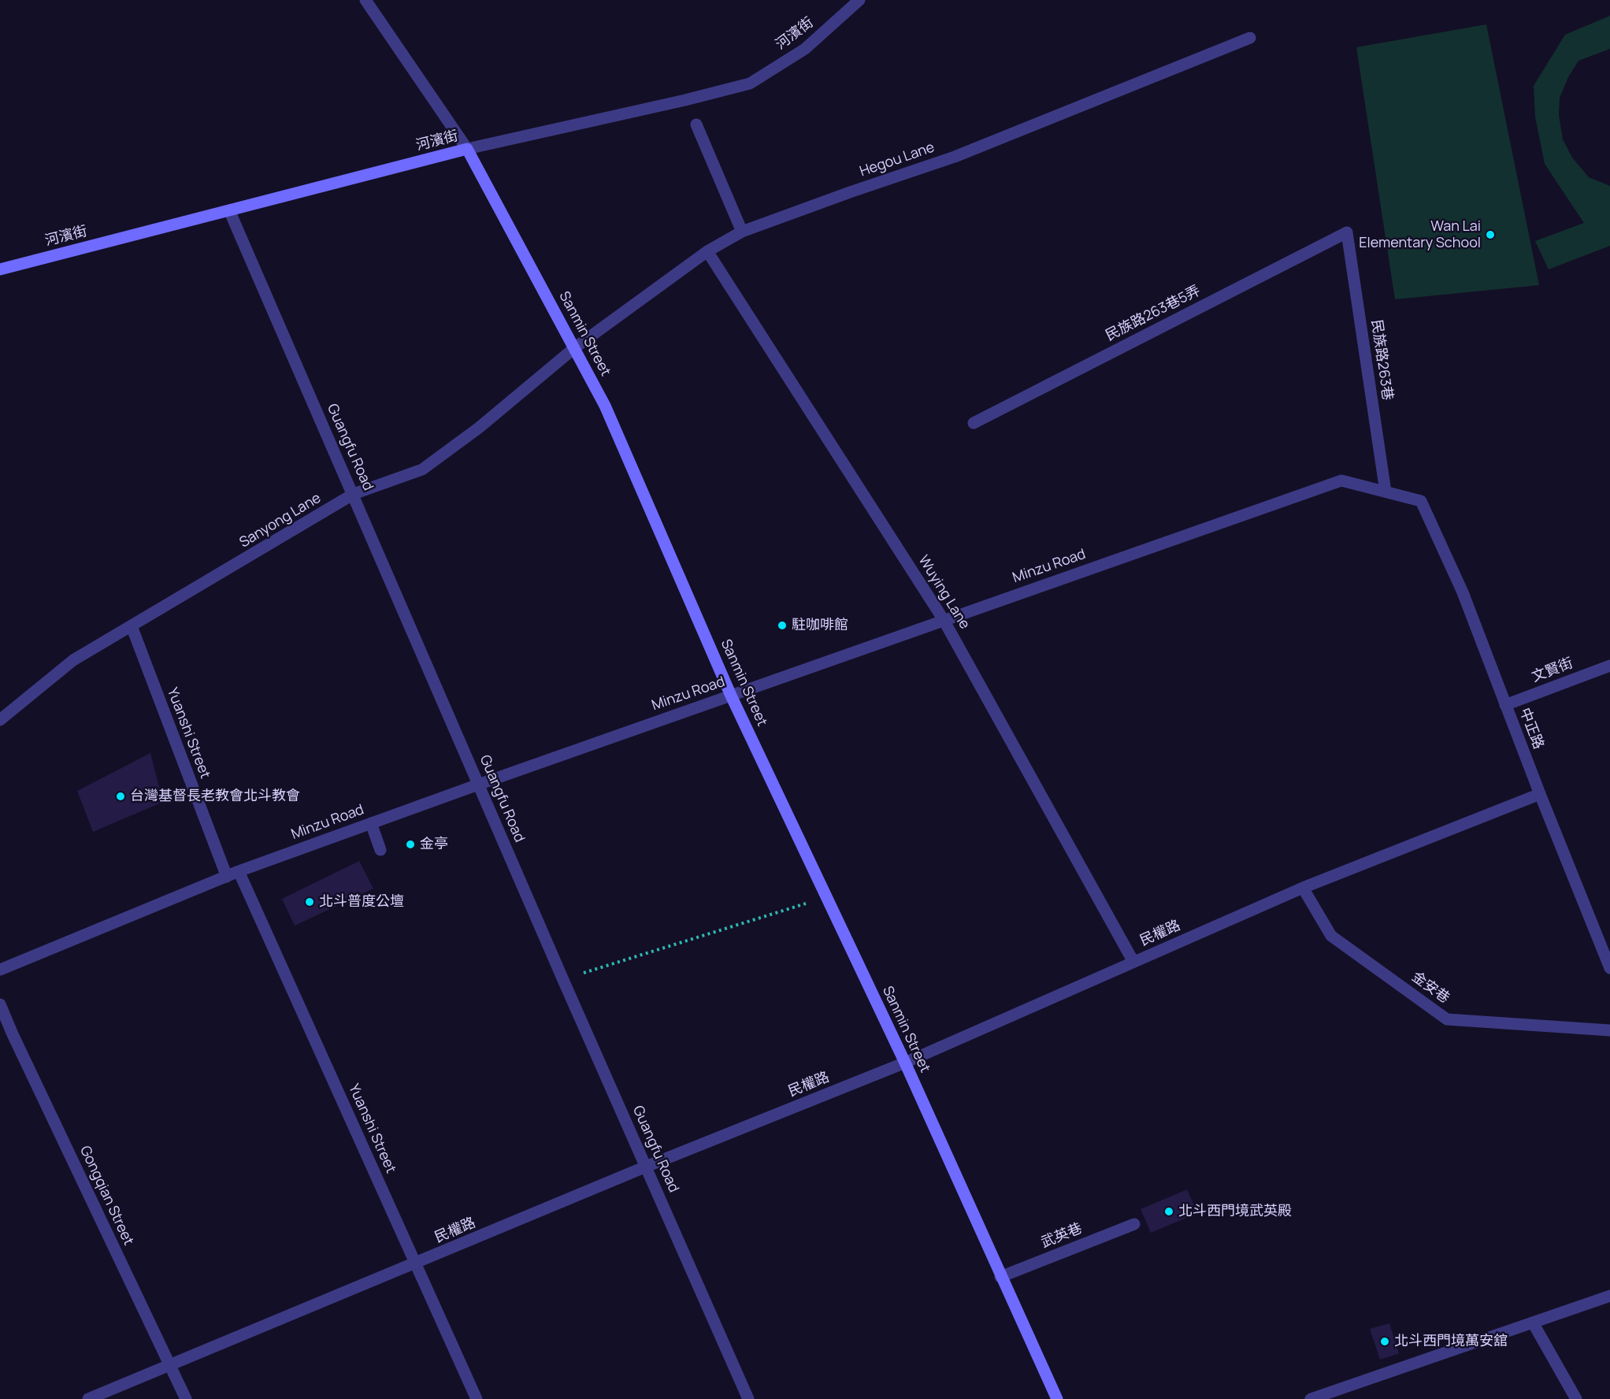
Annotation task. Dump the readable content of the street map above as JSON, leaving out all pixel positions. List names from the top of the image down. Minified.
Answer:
{"streets":{"street":["河濱街","Hegou Lane","民族路263巷5弄","Sanmin Street","民族路263巷","Guangfu Road","Sanyong Lane","Minzu Road","Wuying Lane","文賢街","中正路","Yuanshi Street","民權路","金安巷","Gongqian Street","武英巷"]},"crossings":[["河濱街","Sanmin Street"],["河濱街","Guangfu Road"],["Hegou Lane","Sanmin Street"],["Hegou Lane","Sanyong Lane"],["Hegou Lane","Wuying Lane"],["民族路263巷5弄","民族路263巷"],["Sanmin Street","Sanyong Lane"],["Sanmin Street","Minzu Road"],["Sanmin Street","民權路"],["Sanmin Street","武英巷"],["民族路263巷","Minzu Road"],["Guangfu Road","Sanyong Lane"],["Guangfu Road","Minzu Road"],["Guangfu Road","民權路"],["Sanyong Lane","Yuanshi Street"],["Minzu Road","Wuying Lane"],["Minzu Road","中正路"],["Minzu Road","Yuanshi Street"],["Wuying Lane","民權路"],["文賢街","中正路"],["中正路","民權路"],["Yuanshi Street","民權路"],["民權路","金安巷"],["民權路","Gongqian Street"]],"places":["Wan Lai Elementary School","駐咖啡館","台灣基督長老教會北斗教會","金亭","北斗普度公壇","北斗西門境武英殿","北斗西門境萬安舘"]}
